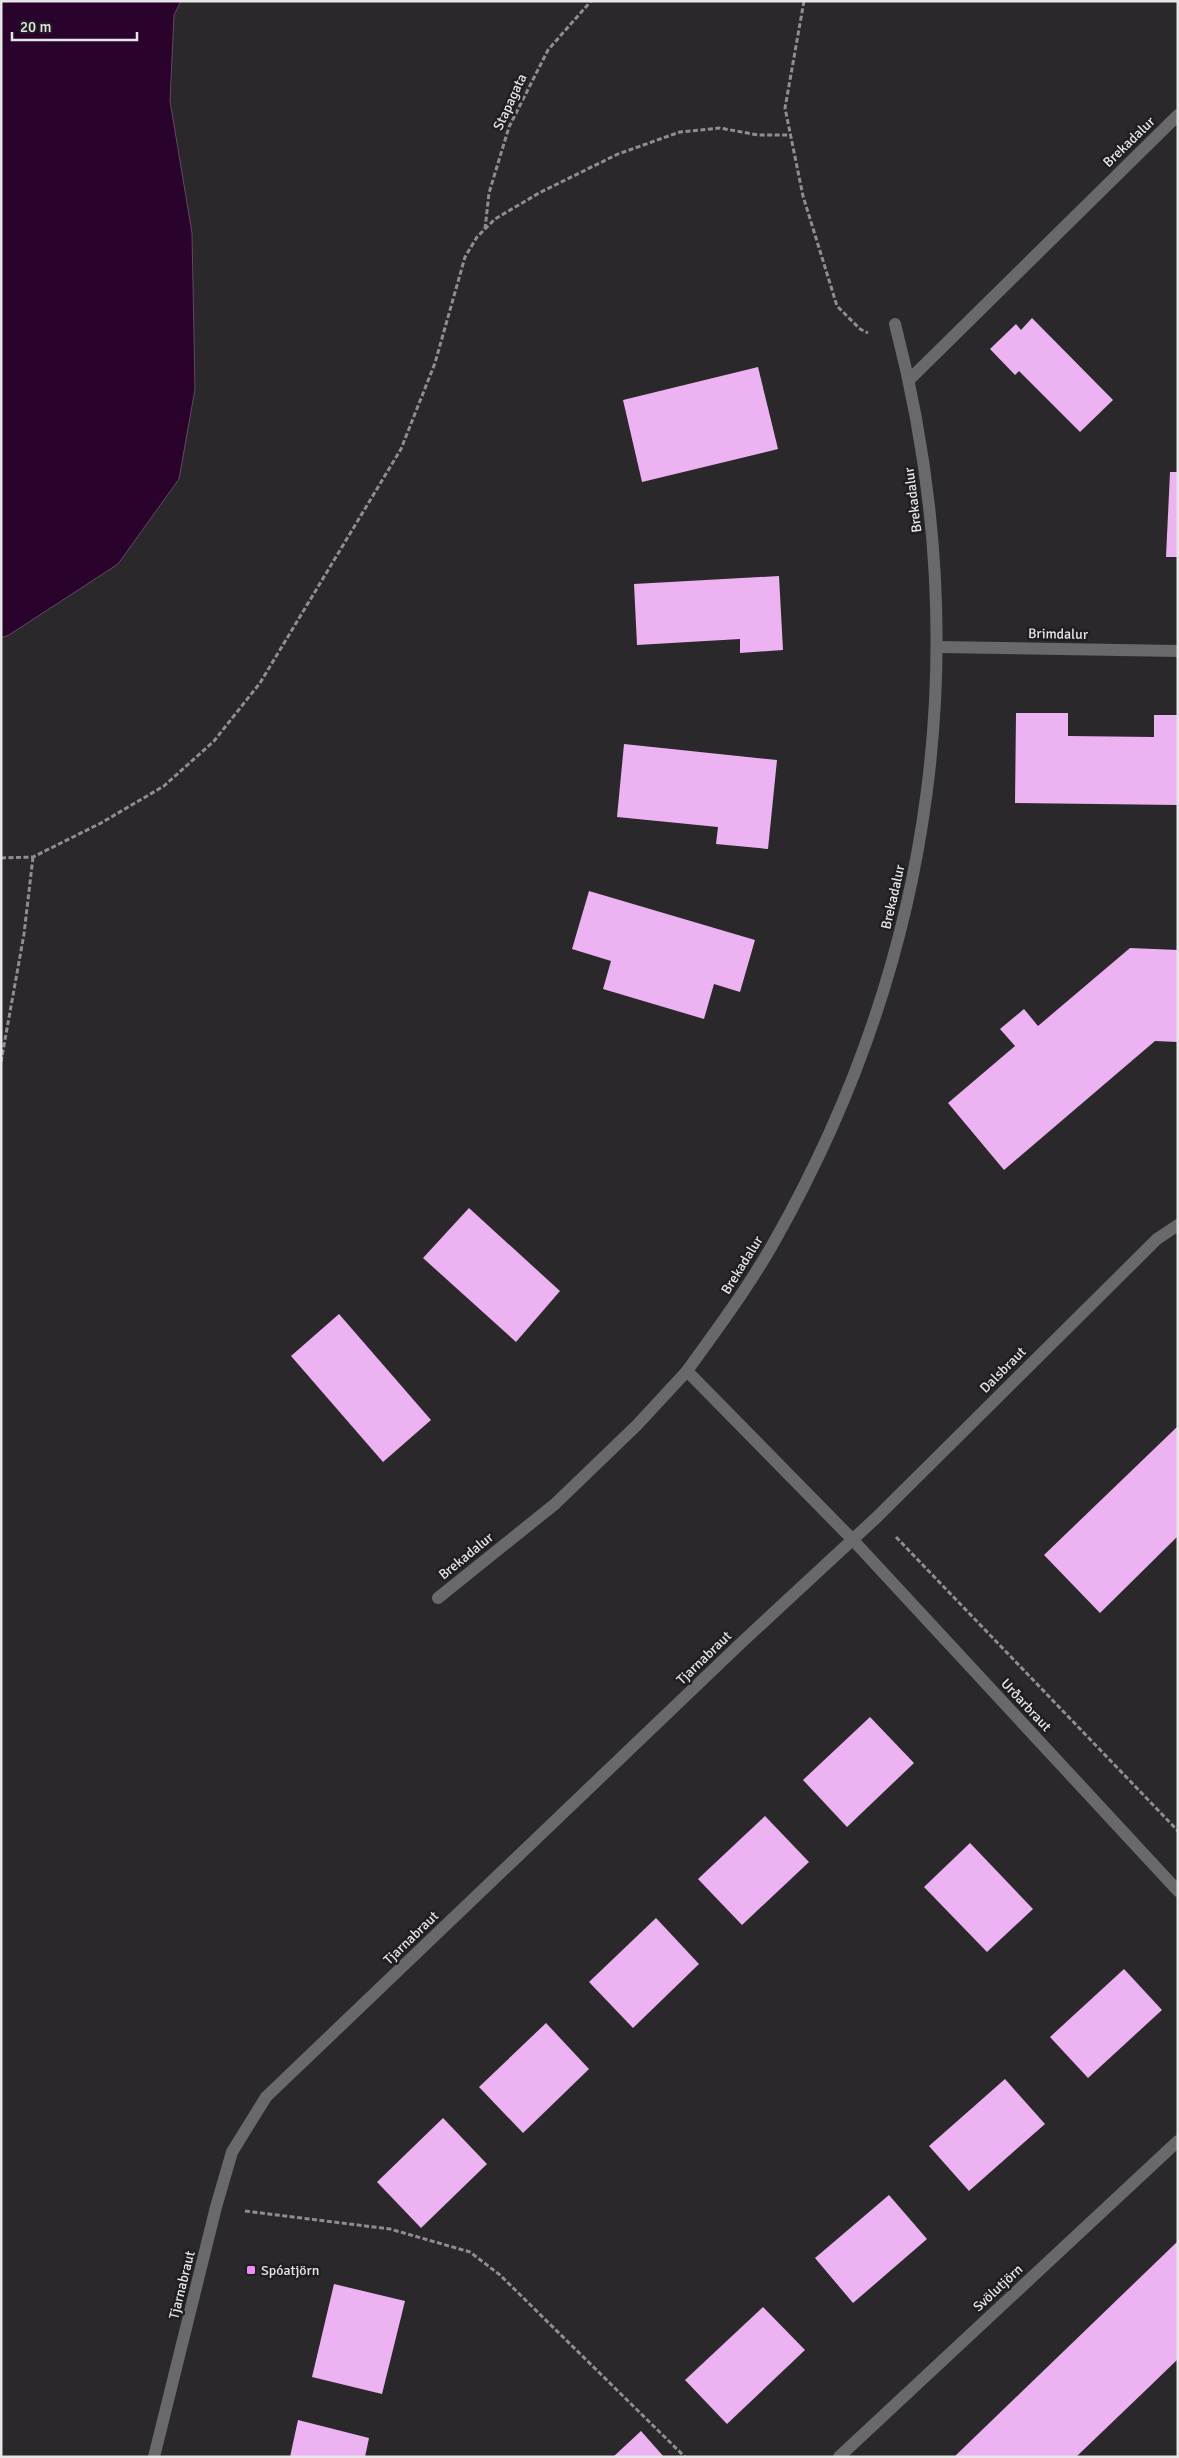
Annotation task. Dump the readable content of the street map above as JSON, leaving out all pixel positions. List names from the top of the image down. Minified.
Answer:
{"streets":{"street":["Brekadalur","Brimdalur","Dalsbraut","Tjarnabraut","Urðarbraut","Svölutjörn"],"path":["Stapagata"]},"crossings":[["Brekadalur","Brimdalur"],["Dalsbraut","Tjarnabraut"],["Dalsbraut","Urðarbraut"],["Tjarnabraut","Urðarbraut"]],"places":{"transit":["Spóatjörn"]},"scale_bar":"20 m"}
